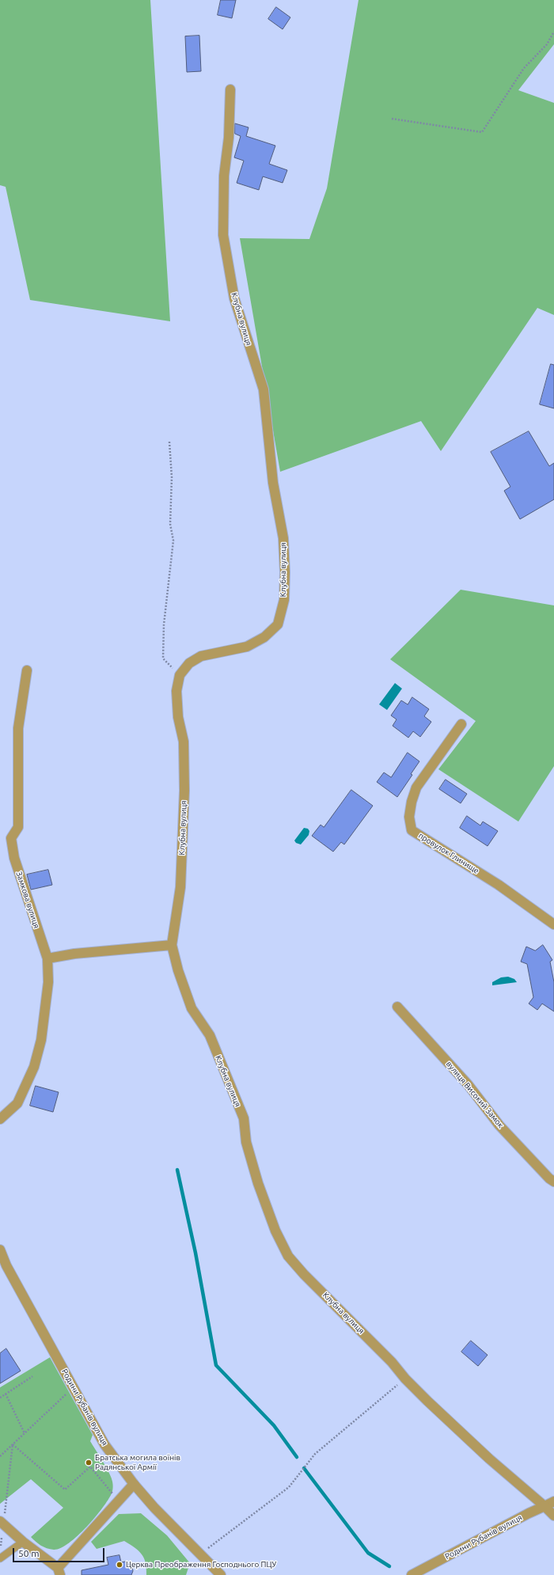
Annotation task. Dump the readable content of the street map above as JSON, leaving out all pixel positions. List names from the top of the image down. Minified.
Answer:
{"streets":{"street":["Клубна вулиця","провулок Глинище","Замкова вулиця","вулиця Високий Замок","Родини Рубанів вулиця"]},"crossings":[["Клубна вулиця","Родини Рубанів вулиця"]],"places":["Братська могила воїнів Радянської Армії","Церква Преображення Господнього ПЦУ"],"scale_bar":"50 m"}
